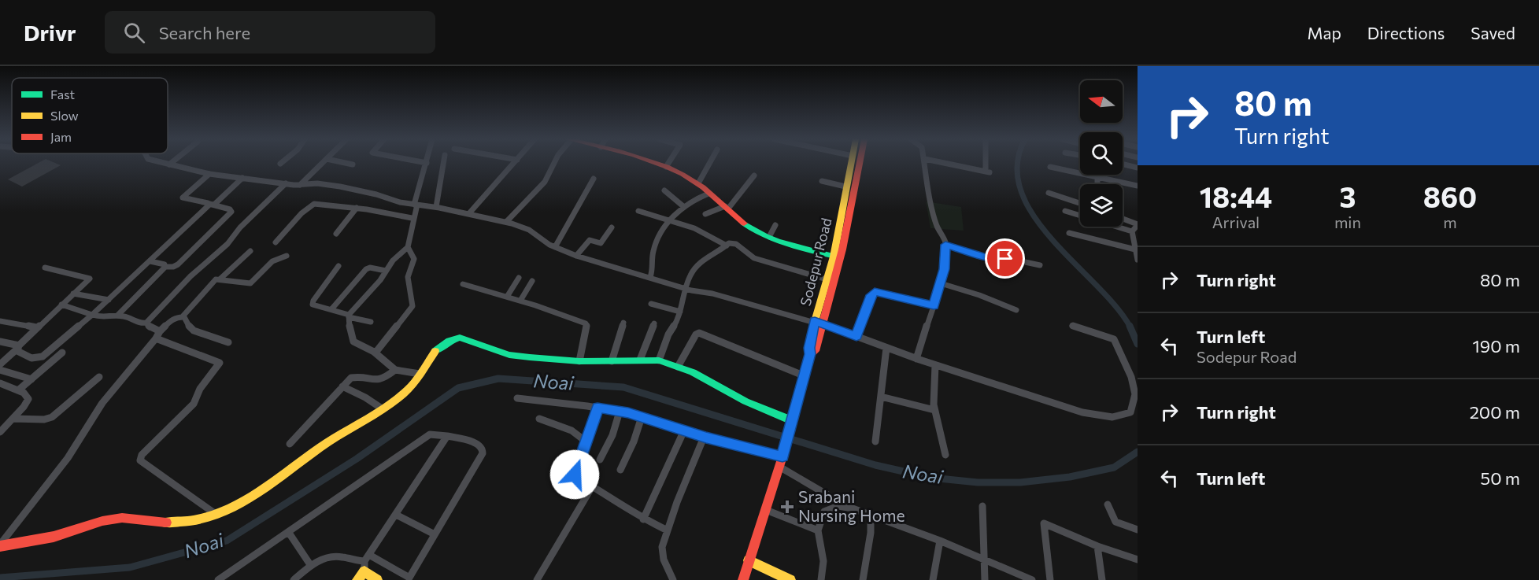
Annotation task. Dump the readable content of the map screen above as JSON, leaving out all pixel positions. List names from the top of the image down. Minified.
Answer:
{"streets":{"street":["Sodepur Road"]},"water":["Noai"],"places":{"health":["Srabani Nursing Home"]},"legend":["Fast","Slow","Jam"],"north":"left","page":{"header":"Drivr","search":"Search here","nav":["Map","Directions","Saved"],"turn":["80 m","Turn right"],"eta":["18:44","Arrival","3","min","860","m"],"list":[{"name":"Turn right","value":"80 m"},{"name":"Turn left","note":"Sodepur Road","value":"190 m"},{"name":"Turn right","value":"200 m"},{"name":"Turn left","value":"50 m"}]}}
